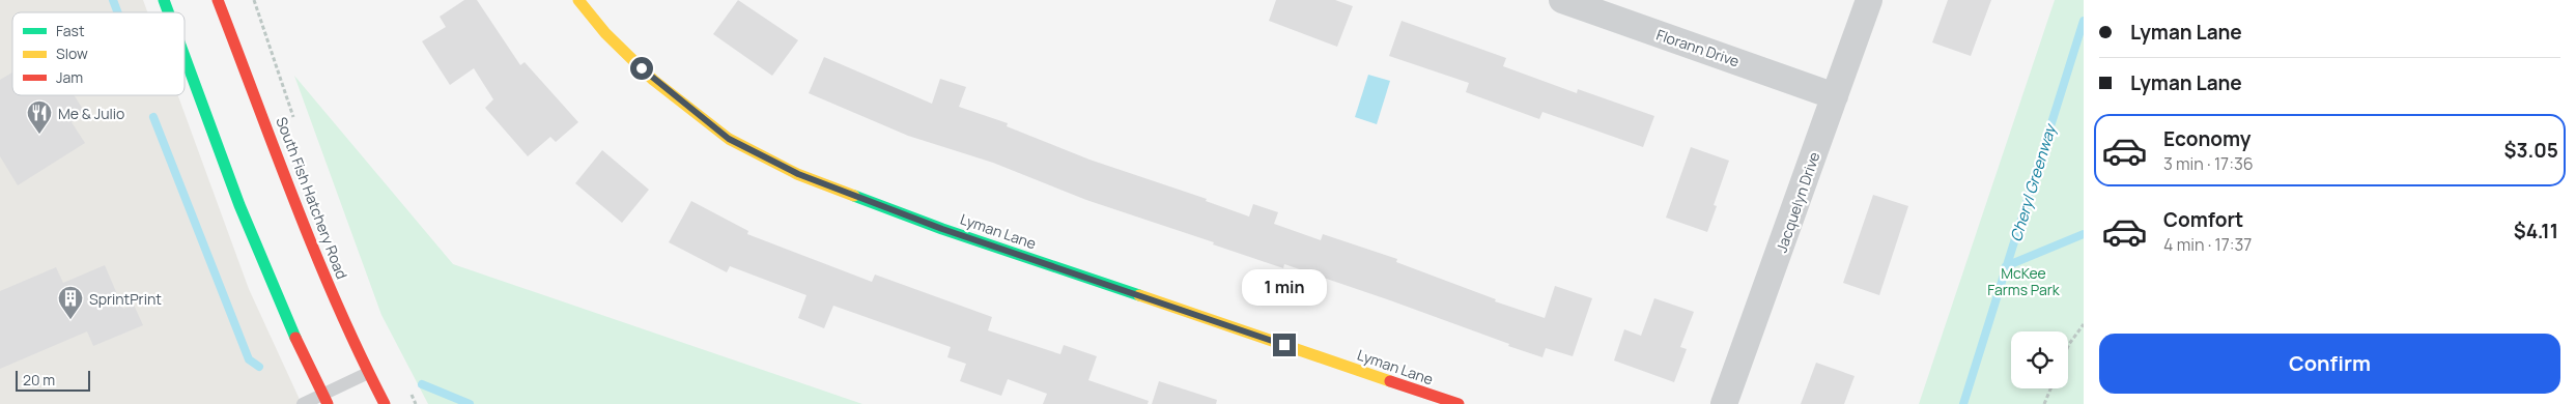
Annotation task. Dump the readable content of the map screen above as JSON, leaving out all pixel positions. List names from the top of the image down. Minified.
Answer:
{"streets":{"street":["Florann Drive","South Fish Hatchery Road","Jacquelyn Drive","Lyman Lane"]},"crossings":[["Florann Drive","Jacquelyn Drive"]],"water":["Cheryl Greenway"],"parks":["McKee Farms Park"],"places":{"restaurant":["Me & Julio"],"building":["SprintPrint"]},"legend":["Fast","Slow","Jam"],"scale_bar":"20 m","page":{"banner":["Lyman Lane","Lyman Lane"],"list":[{"name":"Economy","note":"3 min · 17:36","value":"$3.05"},{"name":"Comfort","note":"4 min · 17:37","value":"$4.11"}],"bubble":"1 min","buttons":"Confirm","scale":"20 m"}}
